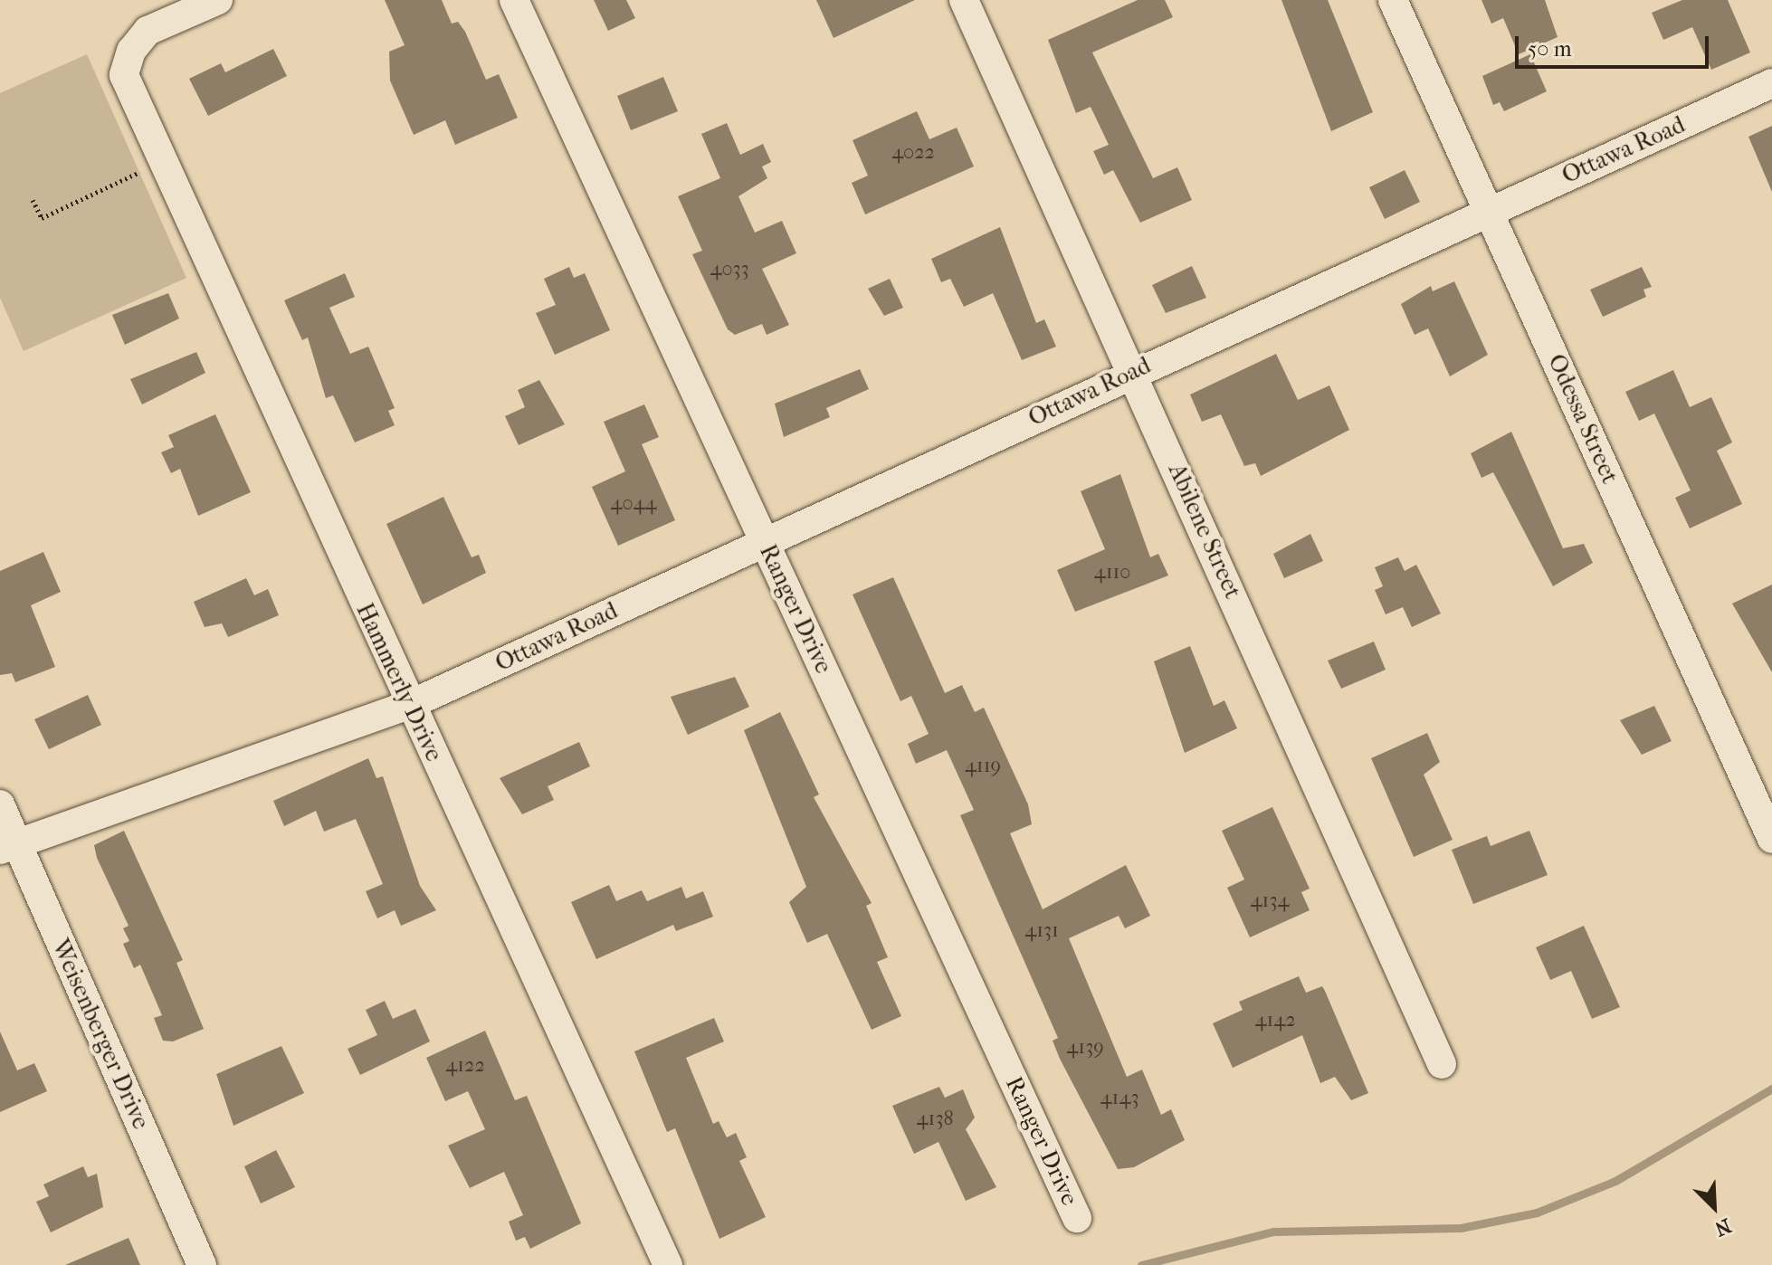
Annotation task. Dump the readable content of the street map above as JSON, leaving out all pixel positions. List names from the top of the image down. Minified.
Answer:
{"streets":{"street":["Ottawa Road","Odessa Street","Abilene Street","Ranger Drive","Hammerly Drive","Weisenberger Drive"]},"crossings":[["Ottawa Road","Odessa Street"],["Ottawa Road","Abilene Street"],["Ottawa Road","Ranger Drive"],["Ottawa Road","Hammerly Drive"],["Ottawa Road","Weisenberger Drive"]],"house_numbers":["4022","4033","4044","4110","4119","4134","4131","4142","4139","4122","4143","4138"],"scale_bar":"50 m","north":"bottom right"}
